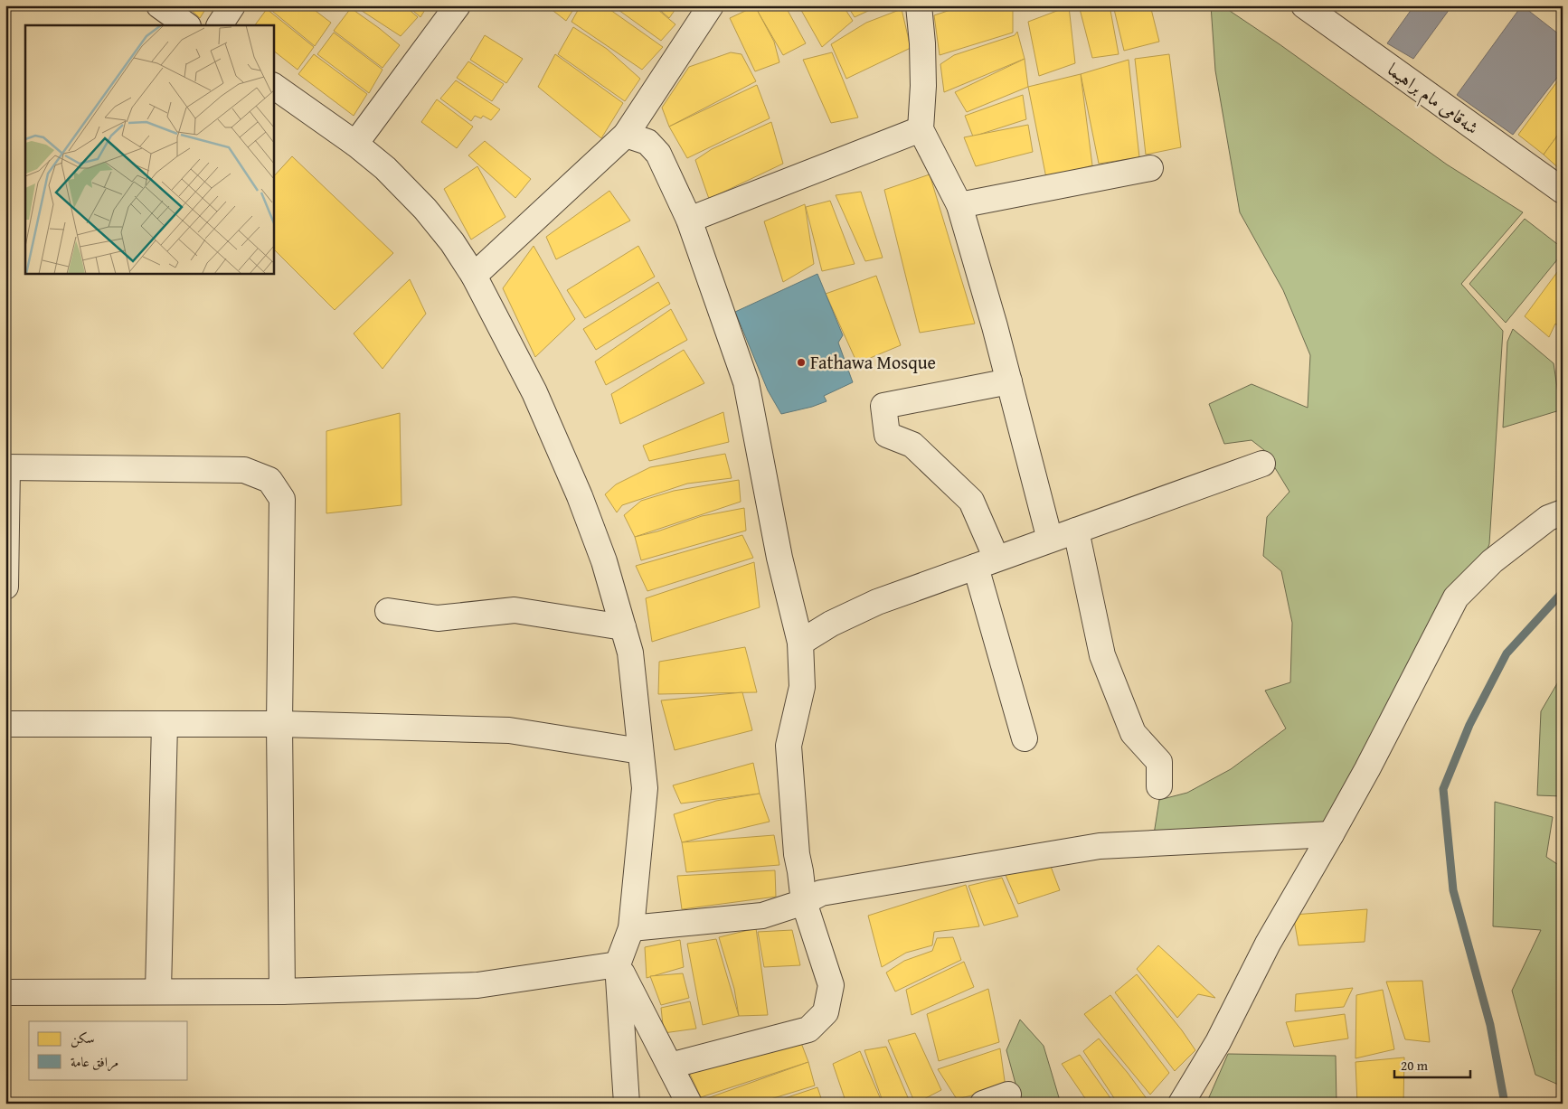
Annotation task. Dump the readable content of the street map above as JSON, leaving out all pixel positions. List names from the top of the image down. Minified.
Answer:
{"streets":{"street":["شەقامی مام براهیما"]},"places":["Fathawa Mosque"],"legend":["سكن","مرافق عامة"],"scale_bar":"20 m"}
